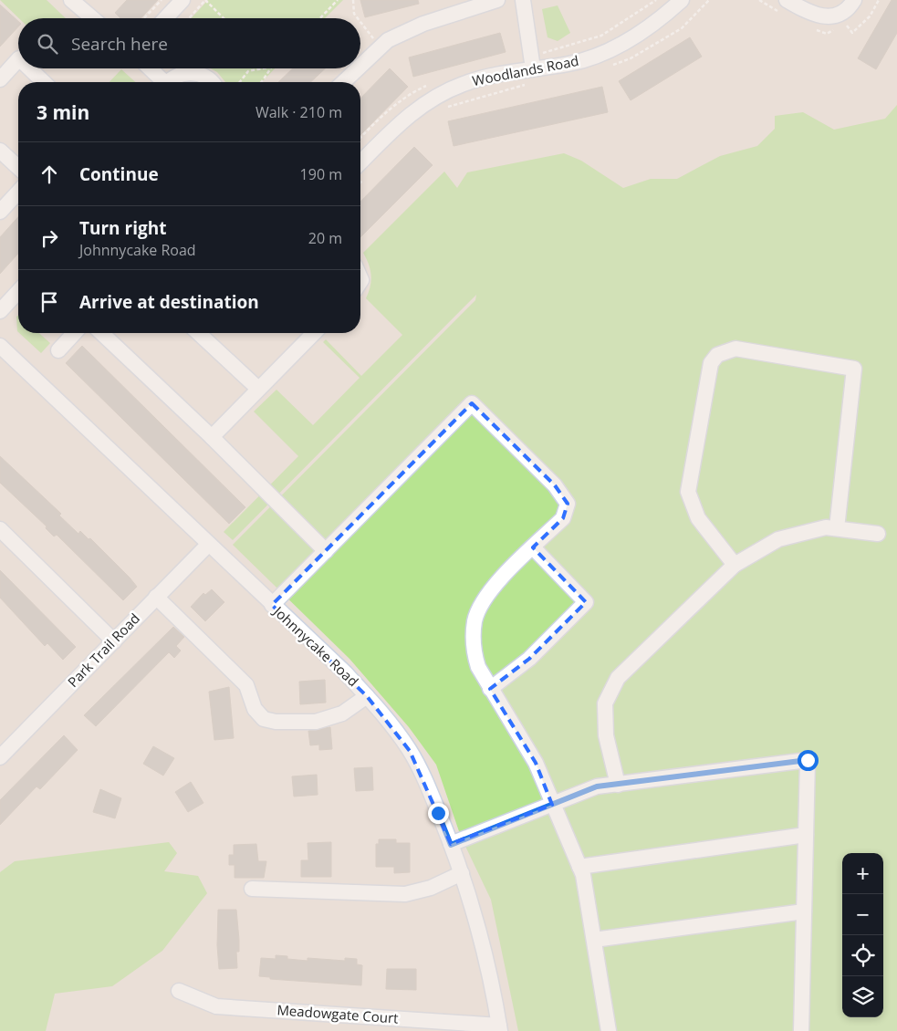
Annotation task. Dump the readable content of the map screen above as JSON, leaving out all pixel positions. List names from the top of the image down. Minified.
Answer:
{"streets":{"street":["Woodlands Road","Johnnycake Road","Park Trail Road","Meadowgate Court"]},"crossings":[["Johnnycake Road","Park Trail Road"],["Johnnycake Road","Meadowgate Court"]],"page":{"search":"Search here","heading":["3 min","Walk · 210 m"],"list":[["Continue","190 m"],["Turn right","Johnnycake Road","20 m"],"Arrive at destination"],"map_buttons":["+","−"]}}
